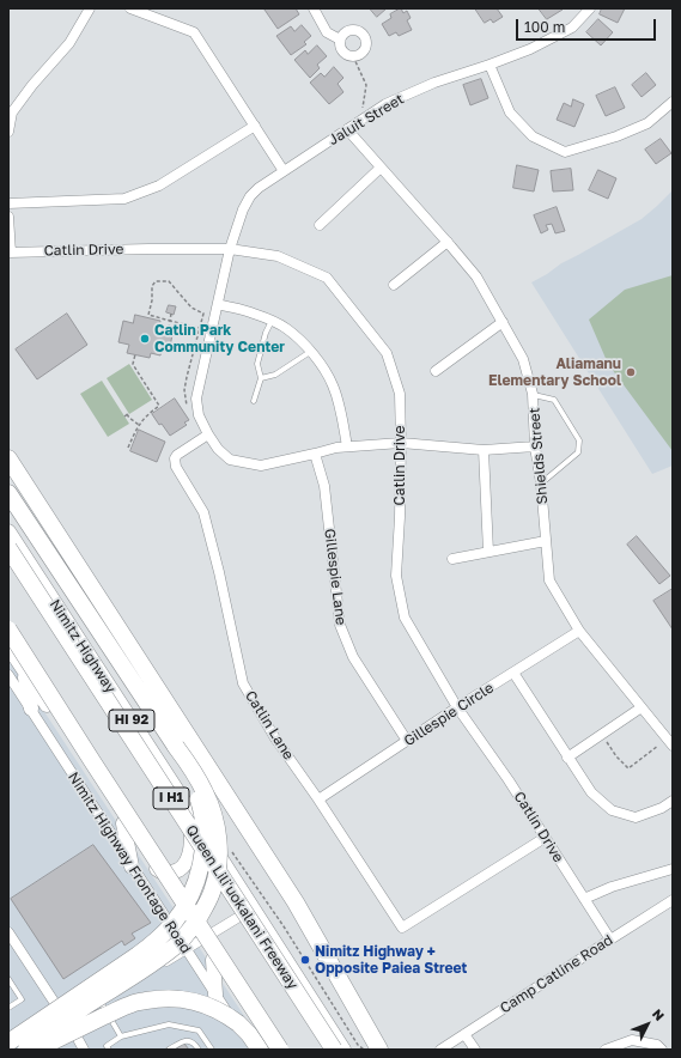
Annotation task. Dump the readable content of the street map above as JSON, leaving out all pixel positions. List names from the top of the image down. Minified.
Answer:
{"streets":{"highway":["I H1","Queen Liliʻuokalani Freeway"],"main road":["Nimitz Highway","HI 92"],"street":["Jaluit Street","Catlin Drive","Shields Street","Gillespie Lane","Gillespie Circle","Catlin Lane","Nimitz Highway Frontage Road","Camp Catline Road"]},"crossings":[["Jaluit Street","Catlin Drive"],["Jaluit Street","Shields Street"],["Jaluit Street","Gillespie Lane"],["Jaluit Street","Catlin Lane"],["Catlin Drive","Gillespie Circle"],["Catlin Drive","Catlin Lane"],["Catlin Drive","Camp Catline Road"],["Shields Street","Gillespie Circle"],["Gillespie Lane","Gillespie Circle"],["Nimitz Highway","Queen Liliʻuokalani Freeway"],["Gillespie Circle","Catlin Lane"]],"places":["Catlin Park Community Center","Aliamanu Elementary School","Nimitz Highway + Opposite Paiea Street"],"scale_bar":"100 m","north":"top right"}
